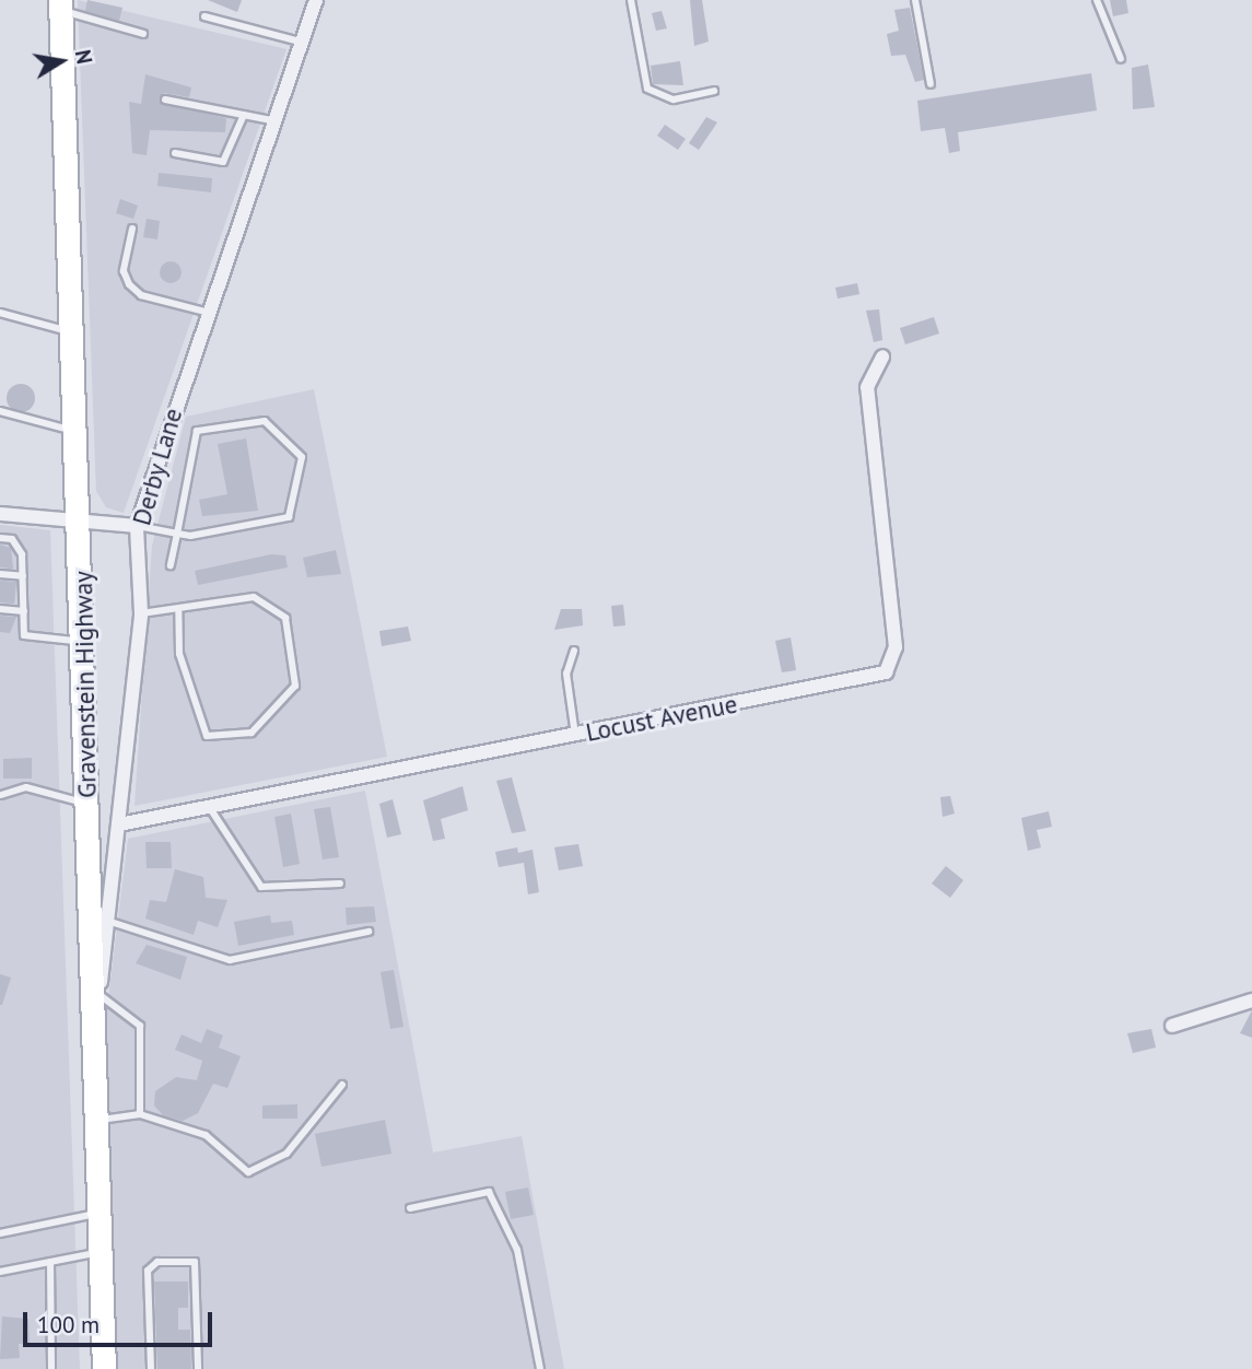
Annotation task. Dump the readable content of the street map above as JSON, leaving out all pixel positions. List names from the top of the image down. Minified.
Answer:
{"streets":{"main road":["Gravenstein Highway"],"street":["Derby Lane","Locust Avenue"]},"crossings":[["Derby Lane","Gravenstein Highway"],["Derby Lane","Locust Avenue"]],"scale_bar":"100 m","north":"right"}
